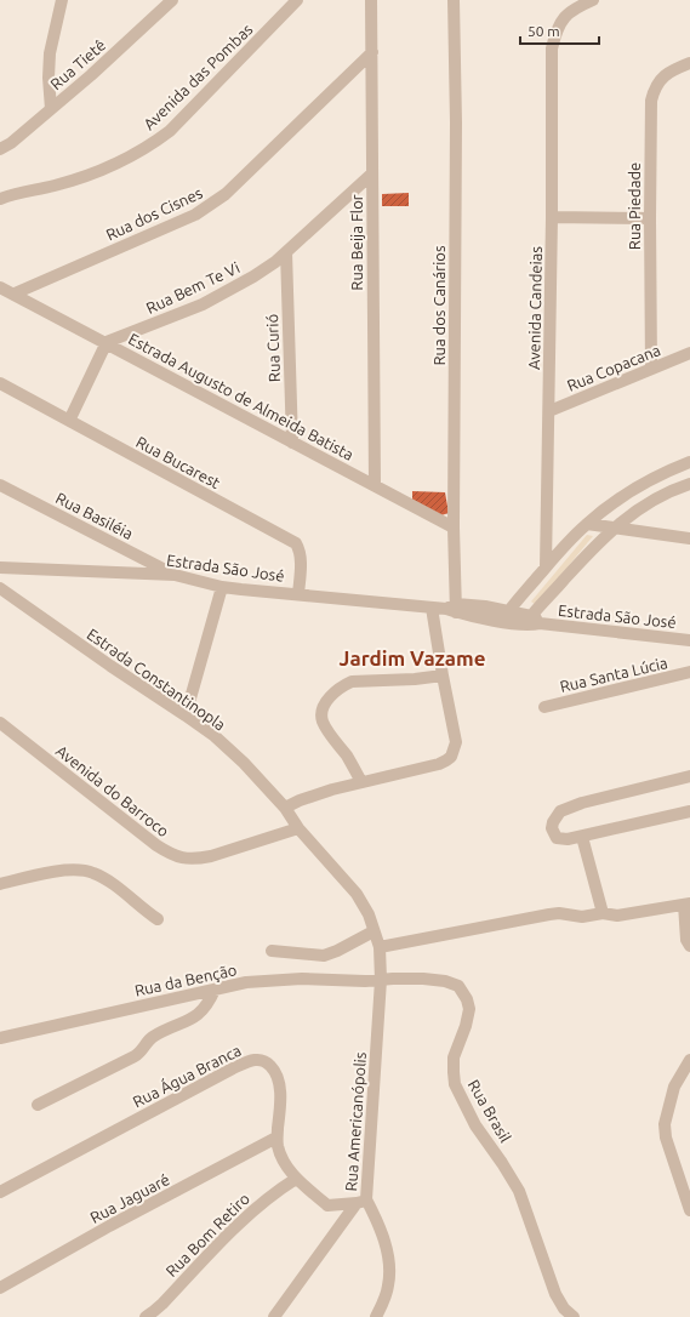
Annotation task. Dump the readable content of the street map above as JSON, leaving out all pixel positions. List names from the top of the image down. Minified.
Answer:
{"streets":{"street":["Rua Tietê","Avenida das Pombas","Rua Piedade","Rua dos Cisnes","Rua Beija Flor","Rua Bem Te Vi","Rua dos Canários","Avenida Candeias","Rua Curió","Rua Copacana","Estrada Augusto de Almeida Batista","Rua Bucarest","Rua Basiléia","Estrada São José","Rua Santa Lúcia","Estrada Constantinopla","Avenida do Barroco","Rua da Benção","Rua Água Branca","Rua Brasil","Rua Americanópolis","Rua Jaguaré","Rua Bom Retiro"]},"crossings":[["Rua Piedade","Rua Copacana"],["Rua dos Cisnes","Rua Beija Flor"],["Rua dos Cisnes","Estrada Augusto de Almeida Batista"],["Rua Beija Flor","Rua Bem Te Vi"],["Rua Beija Flor","Estrada Augusto de Almeida Batista"],["Rua Bem Te Vi","Rua Curió"],["Rua Bem Te Vi","Estrada Augusto de Almeida Batista"],["Rua dos Canários","Estrada Augusto de Almeida Batista"],["Rua dos Canários","Estrada São José"],["Avenida Candeias","Rua Copacana"],["Rua Curió","Estrada Augusto de Almeida Batista"],["Rua Bucarest","Estrada São José"],["Rua Basiléia","Estrada São José"],["Rua da Benção","Rua Brasil"],["Rua da Benção","Rua Americanópolis"],["Rua Água Branca","Rua Americanópolis"],["Rua Água Branca","Rua Jaguaré"],["Rua Água Branca","Rua Bom Retiro"],["Rua Brasil","Rua Americanópolis"]],"districts":["Jardim Vazame"],"scale_bar":"50 m"}
